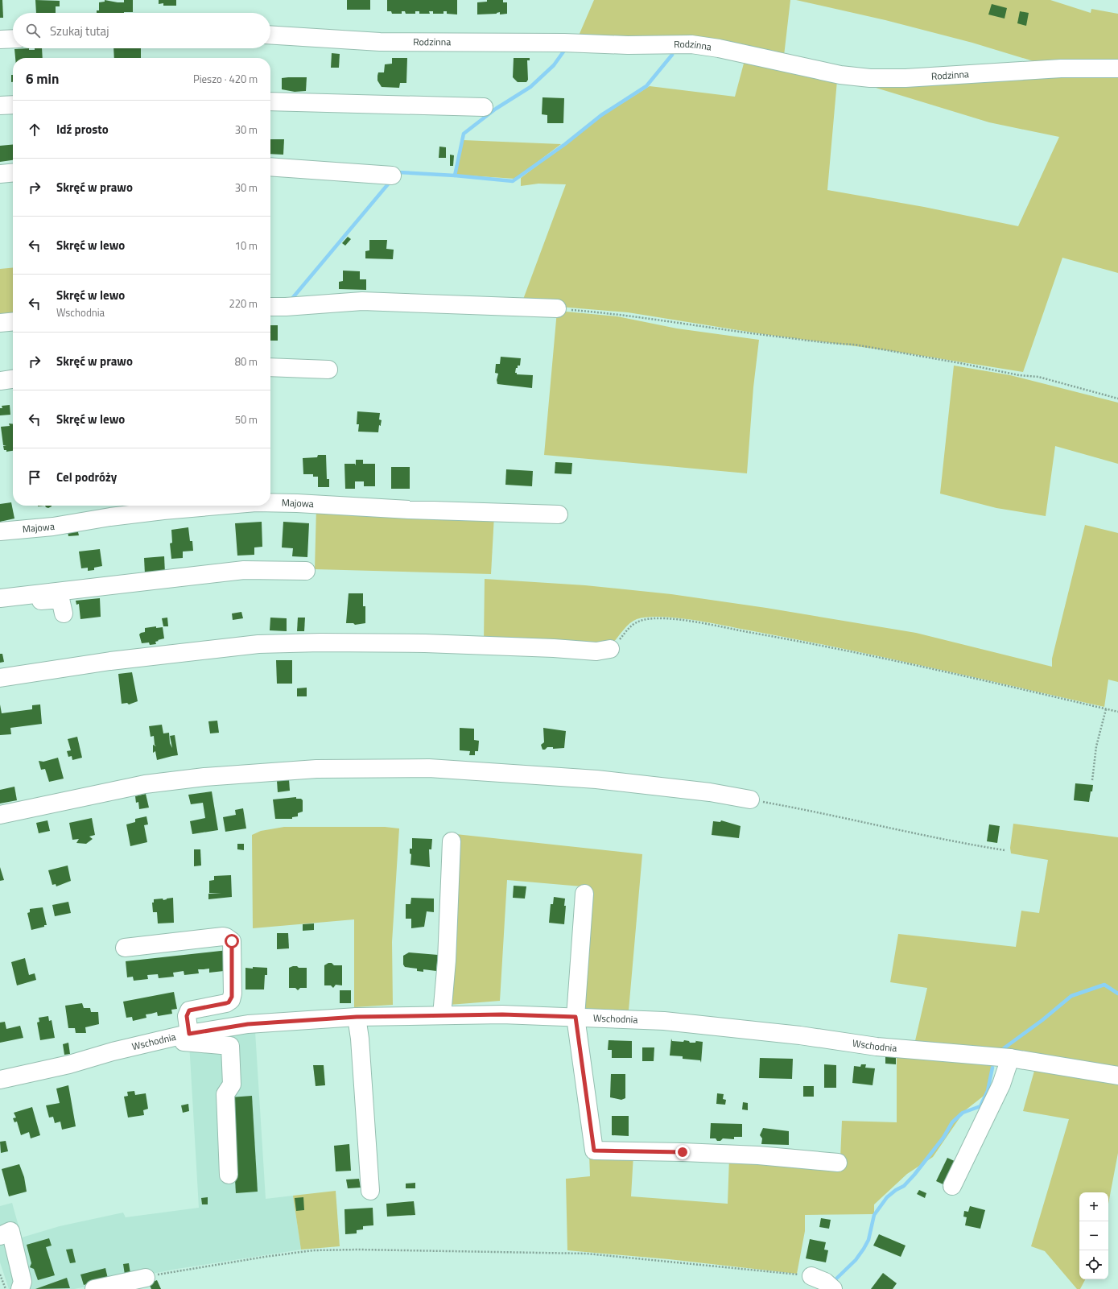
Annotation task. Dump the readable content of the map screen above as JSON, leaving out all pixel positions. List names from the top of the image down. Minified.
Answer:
{"streets":{"street":["Rodzinna","Majowa","Wschodnia"]},"page":{"search":"Szukaj tutaj","heading":["6 min","Pieszo · 420 m"],"list":[["Idź prosto","30 m"],["Skręć w prawo","30 m"],["Skręć w lewo","10 m"],["Skręć w lewo","Wschodnia","220 m"],["Skręć w prawo","80 m"],["Skręć w lewo","50 m"],"Cel podróży"],"map_buttons":["+","−"]}}
